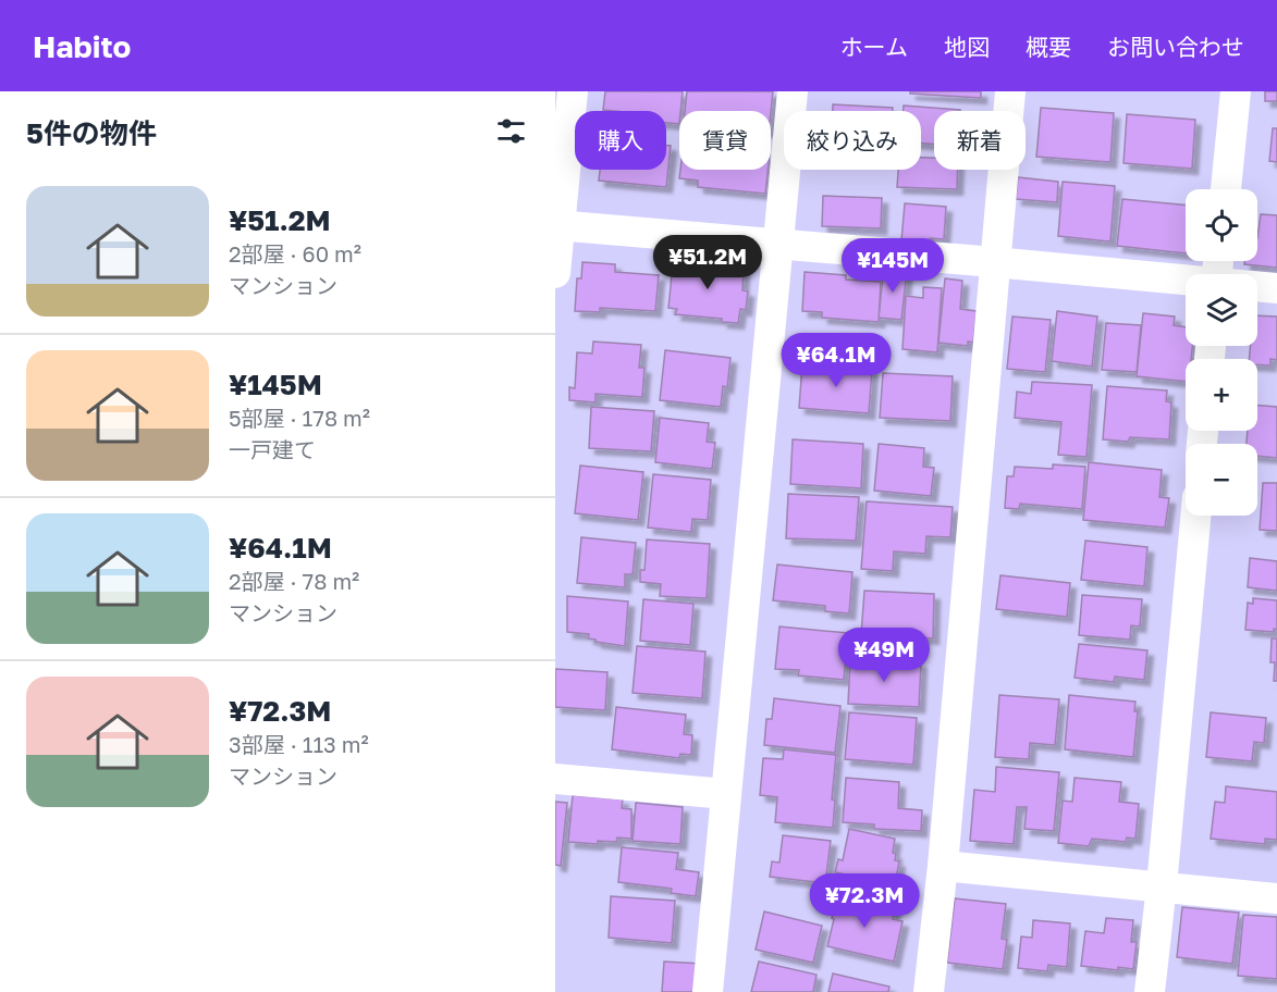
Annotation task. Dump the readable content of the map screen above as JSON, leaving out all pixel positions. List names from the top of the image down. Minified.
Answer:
{"page":{"header":"Habito","nav":["ホーム","地図","概要","お問い合わせ"],"heading":"5件の物件","chip":["購入","賃貸","絞り込み","新着"],"list":[{"name":"¥51.2M","note":"2部屋 · 60 m² · マンション"},{"name":"¥145M","note":"5部屋 · 178 m² · 一戸建て"},{"name":"¥64.1M","note":"2部屋 · 78 m² · マンション"},{"name":"¥72.3M","note":"3部屋 · 113 m² · マンション"}],"map_buttons":["+","−"],"price":["¥51.2M","¥145M","¥64.1M","¥49M","¥72.3M"]}}
